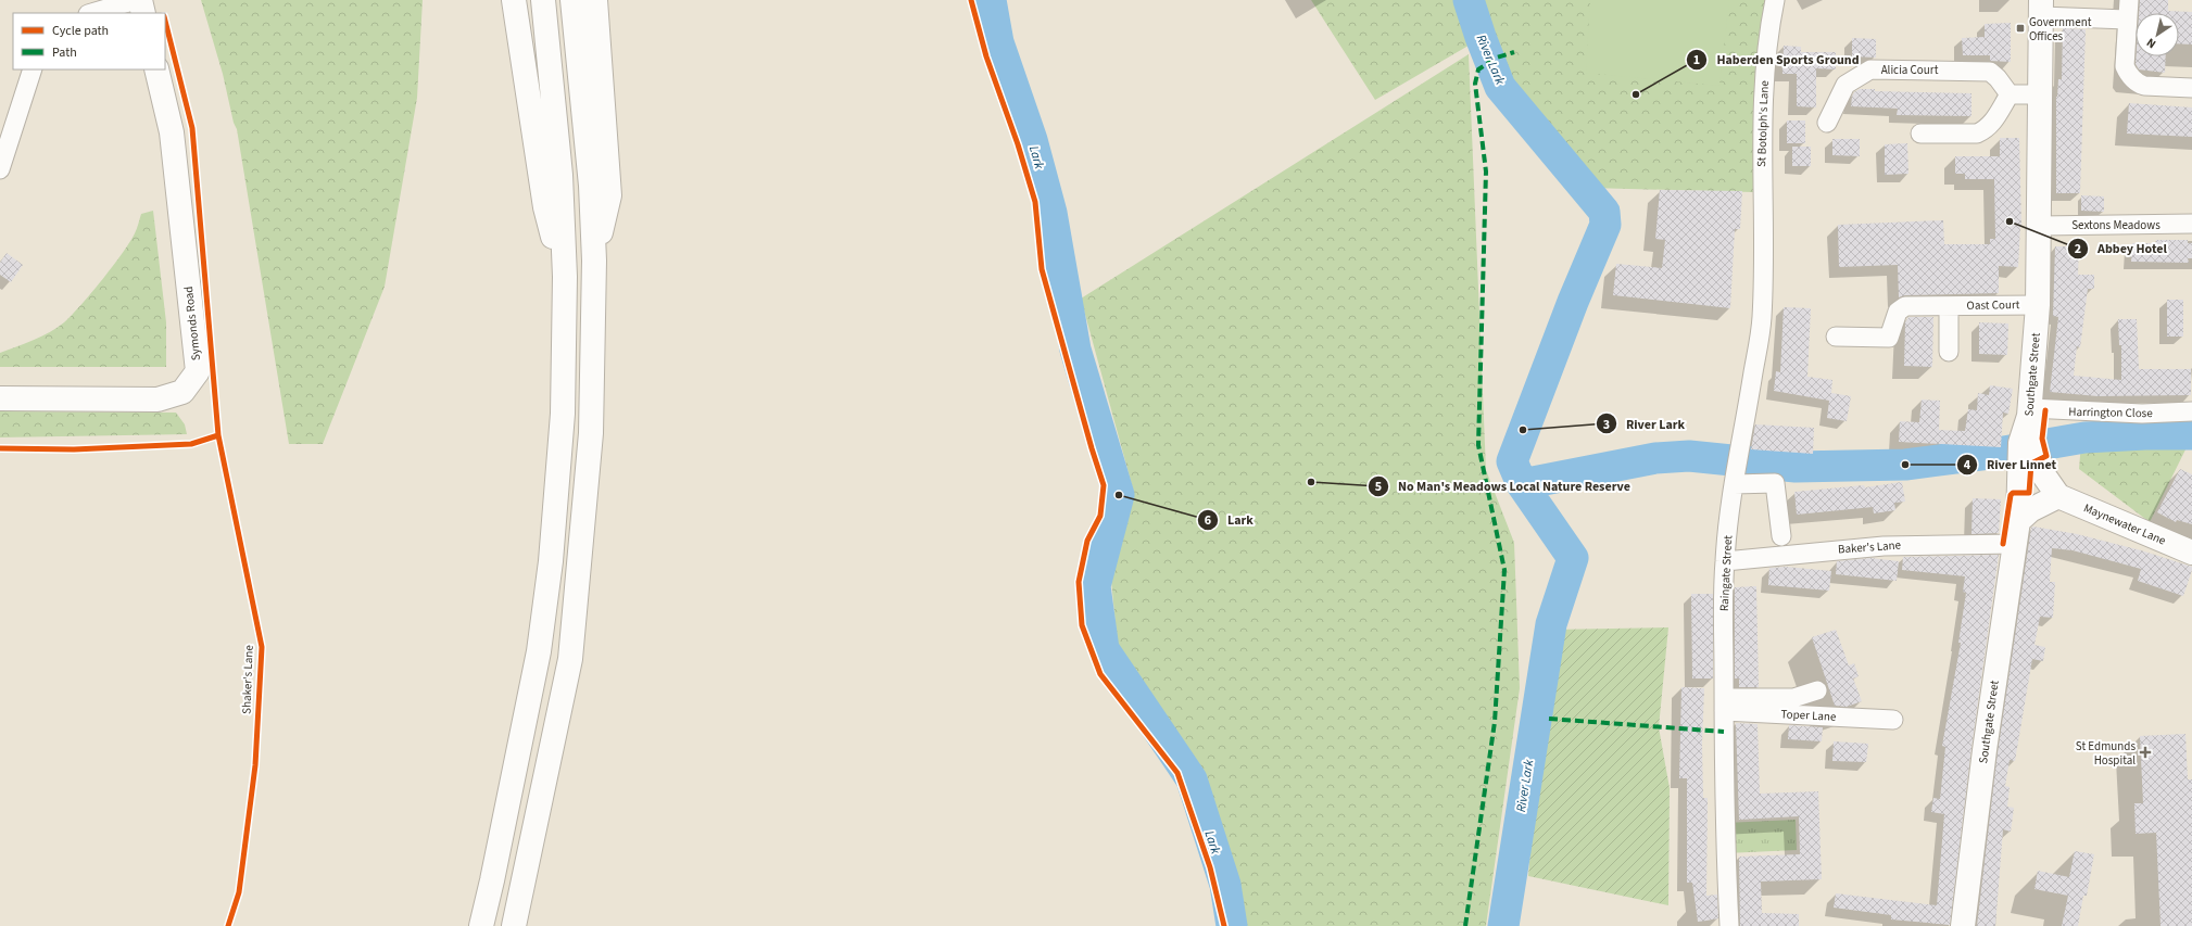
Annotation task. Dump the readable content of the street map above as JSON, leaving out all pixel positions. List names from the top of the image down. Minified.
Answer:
{"streets":{"main road":["Symonds Road","Southgate Street","Maynewater Lane"],"street":["Alicia Court","St Botolph's Lane","Sextons Meadows","Oast Court","Harrington Close","Baker's Lane","Raingate Street","Toper Lane"],"cycle path":["Shaker's Lane"]},"crossings":[["St Botolph's Lane","Raingate Street"],["Sextons Meadows","Southgate Street"],["Oast Court","Southgate Street"],["Southgate Street","Harrington Close"],["Southgate Street","Baker's Lane"],["Baker's Lane","Raingate Street"],["Raingate Street","Toper Lane"]],"water":["River Lark","Lark"],"places":{"transit":["Government Offices"],"other":["Haberden Sports Ground","Abbey Hotel","River Lark","River Linnet","No Man's Meadows Local Nature Reserve","Lark"],"health":["St Edmunds Hospital"]},"legend":["Cycle path","Path"],"north":"bottom left"}
